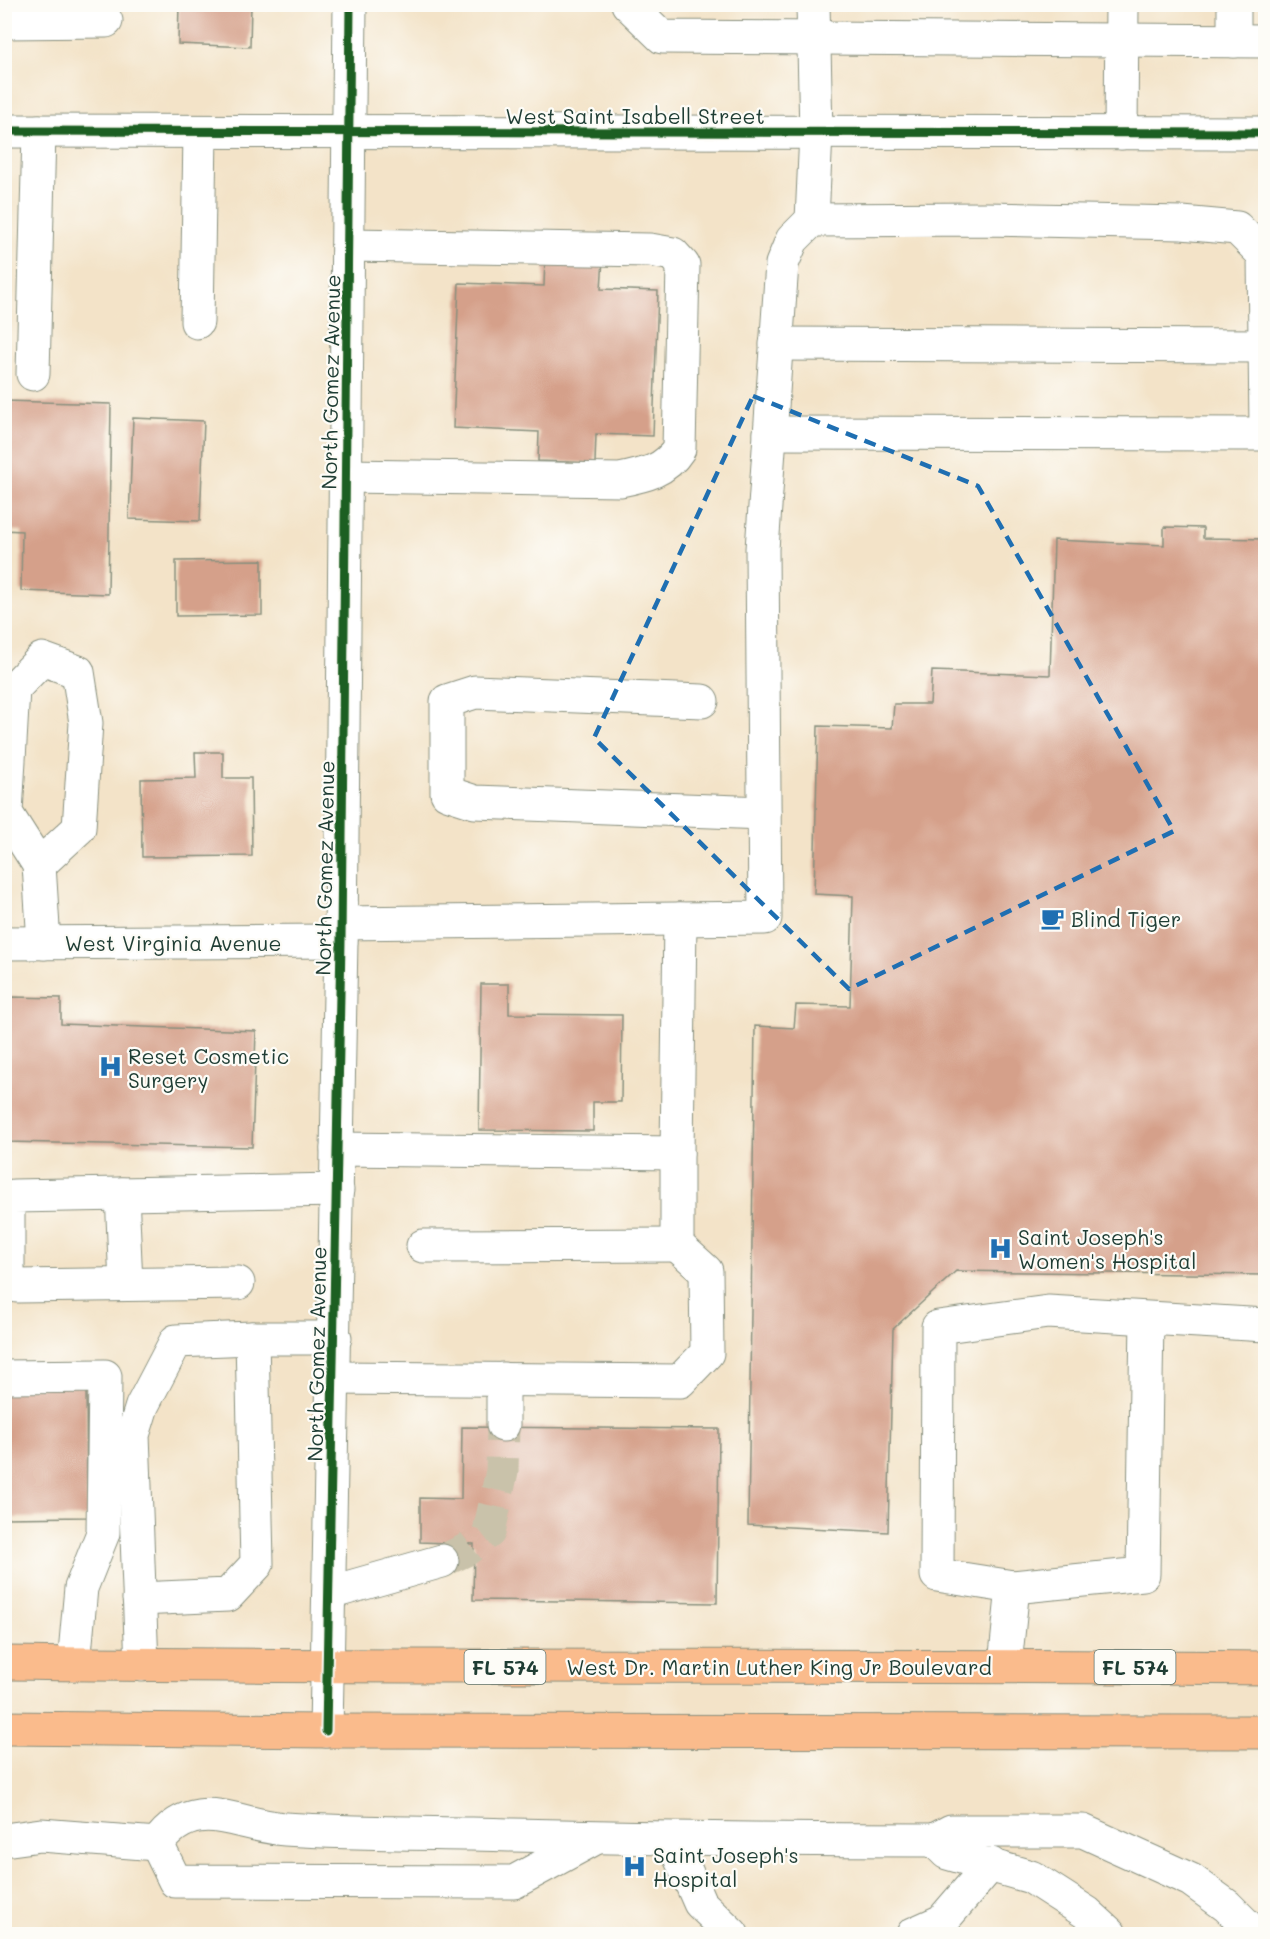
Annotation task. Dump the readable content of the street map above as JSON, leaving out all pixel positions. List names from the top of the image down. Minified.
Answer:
{"streets":{"main road":["West Dr. Martin Luther King Jr Boulevard","FL 574"],"street":["West Saint Isabell Street","North Gomez Avenue","West Virginia Avenue"]},"crossings":[["West Saint Isabell Street","North Gomez Avenue"],["North Gomez Avenue","West Virginia Avenue"],["North Gomez Avenue","West Dr. Martin Luther King Jr Boulevard"]],"places":{"cafe":["Blind Tiger"],"hospital":["Reset Cosmetic Surgery","Saint Joseph's Women's Hospital","Saint Joseph's Hospital"]}}
